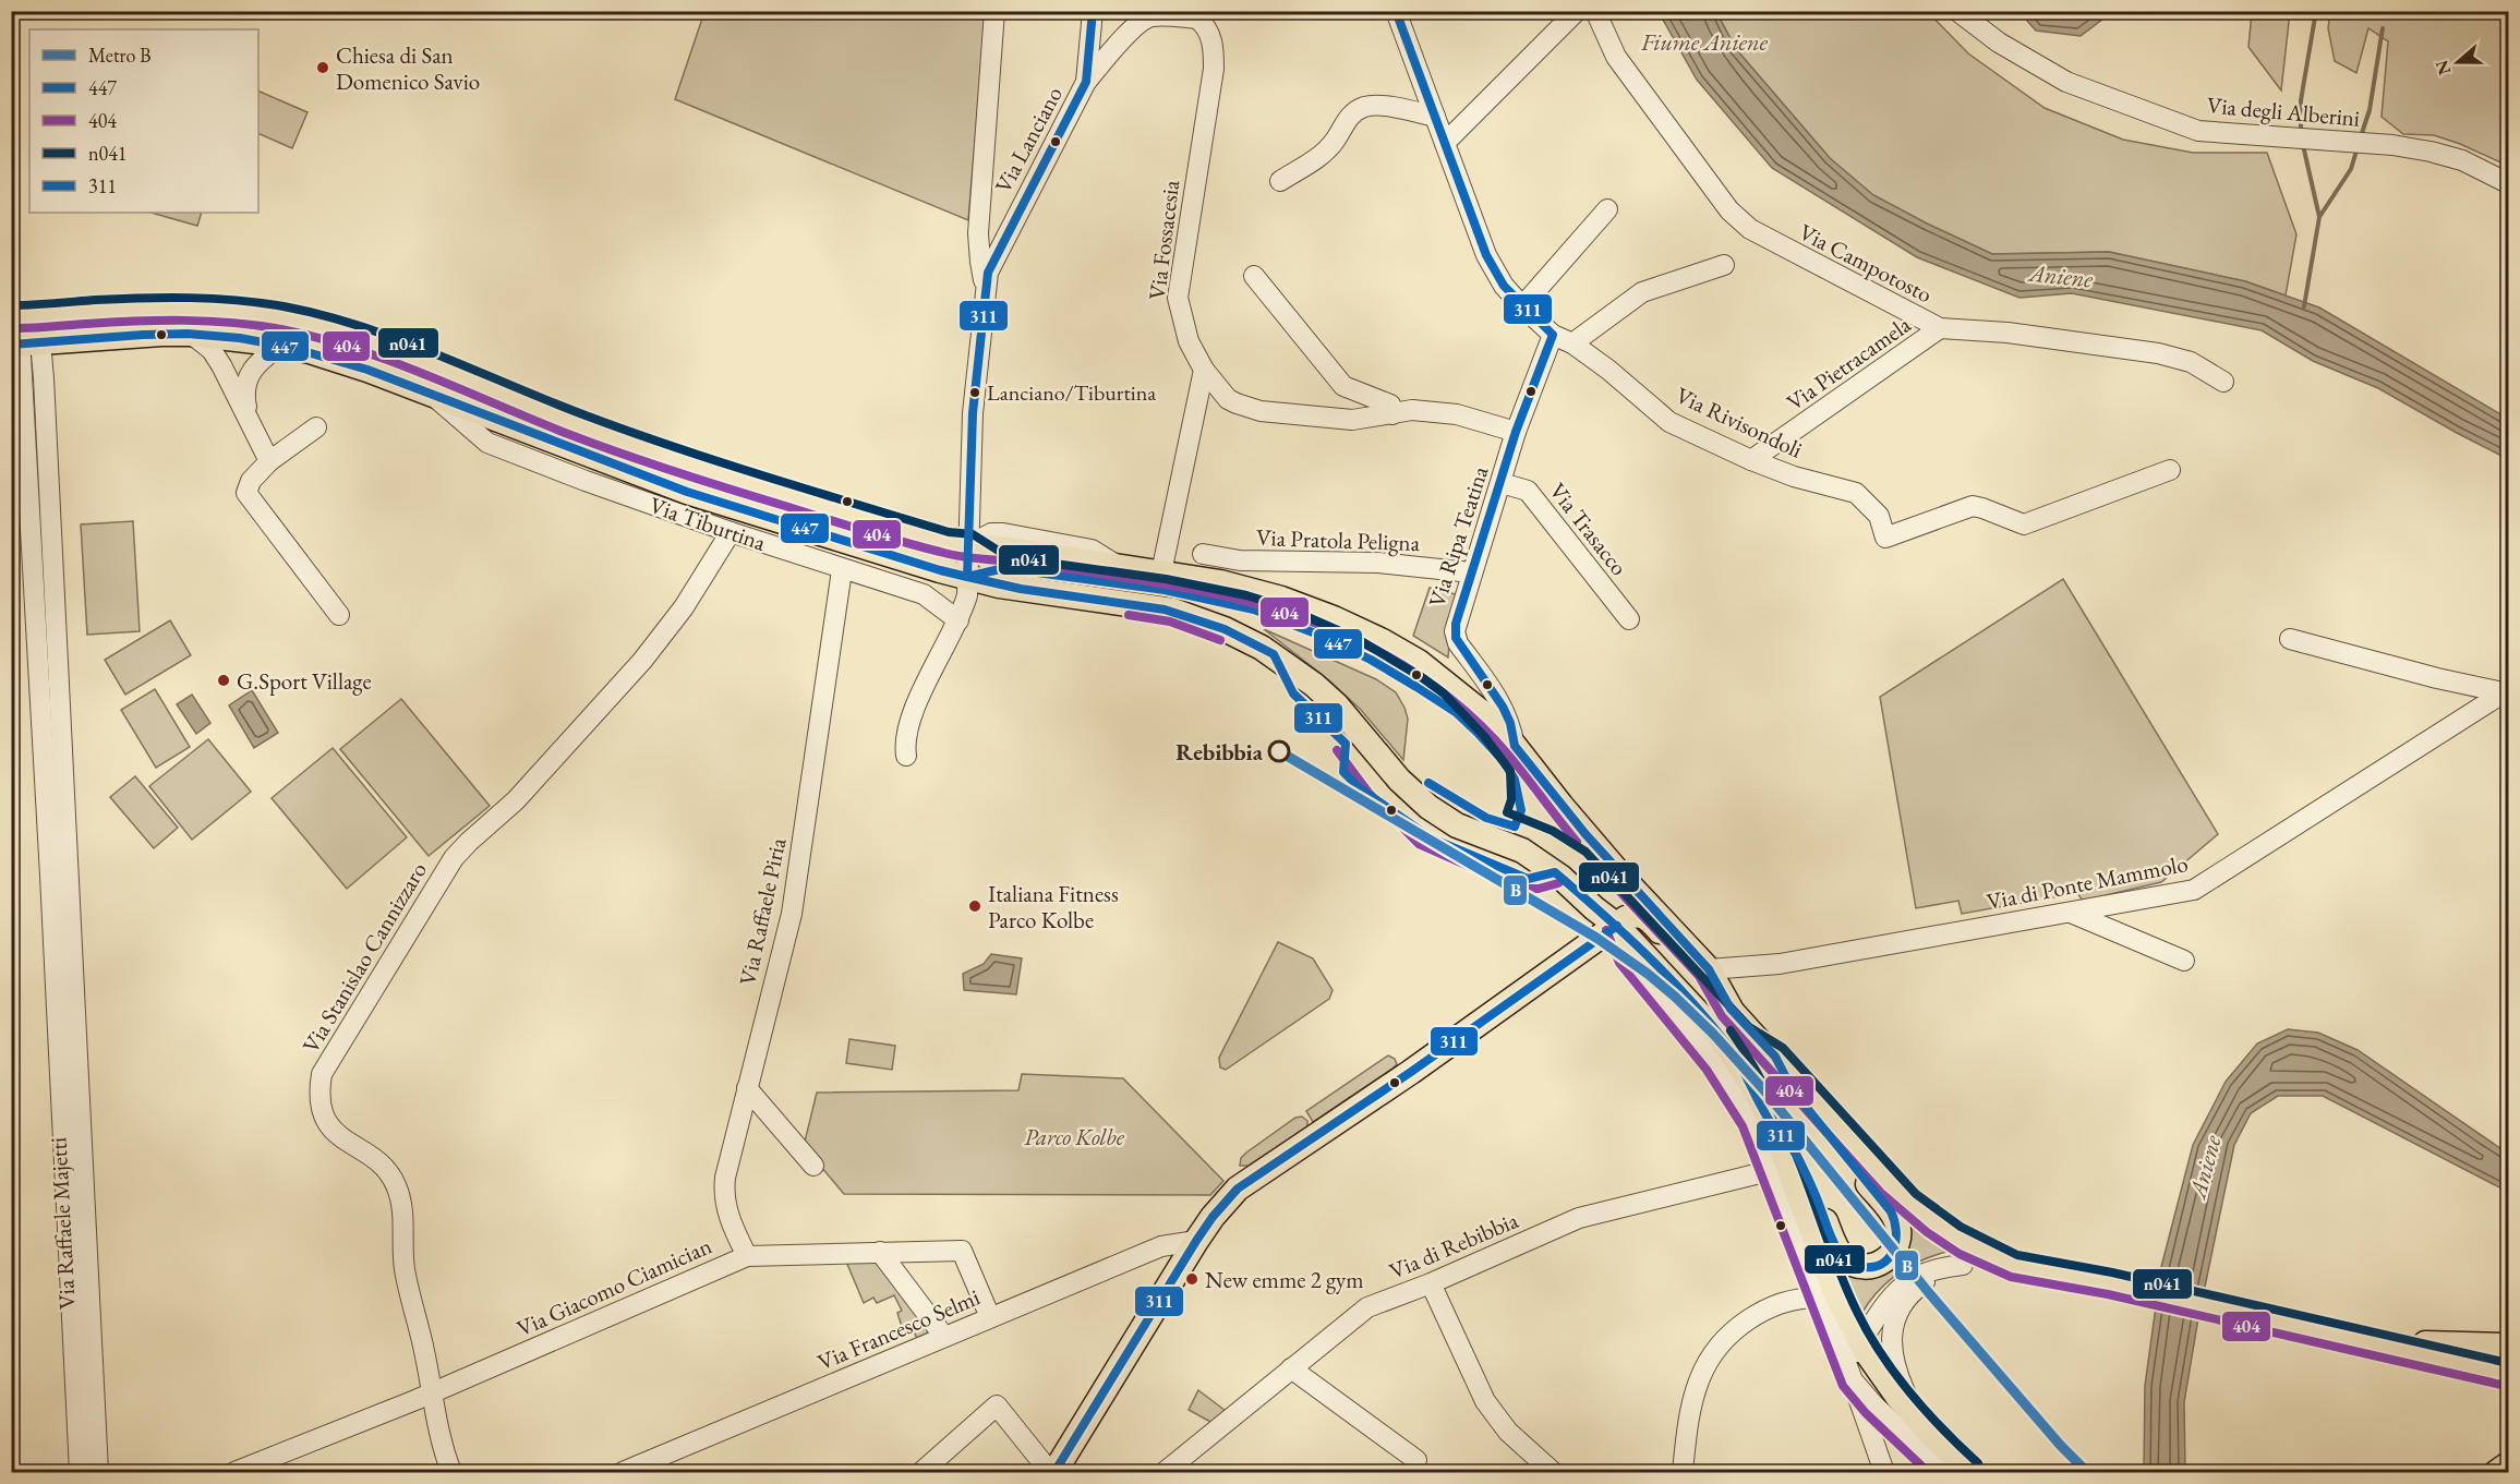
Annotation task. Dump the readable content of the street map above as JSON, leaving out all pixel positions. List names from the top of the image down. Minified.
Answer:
{"streets":{"main road":["Via Tiburtina"],"street":["Via degli Alberini","Via Lanciano","Via Fossacesia","Via Campotosto","Via Pietracamela","Via Rivisondoli","Via Trasacco","Via Ripa Teatina","Via Pratola Peligna","Via di Ponte Mammolo","Via Raffaele Piria","Via Stanislao Cannizzaro","Via Raffaele Majetti","Via di Rebibbia","Via Giacomo Ciamician","Via Francesco Selmi"]},"crossings":[["Via Lanciano","Via Tiburtina"],["Via Fossacesia","Via Ripa Teatina"],["Via Campotosto","Via Pietracamela"],["Via Pietracamela","Via Rivisondoli"],["Via Rivisondoli","Via Ripa Teatina"],["Via Tiburtina","Via Raffaele Piria"],["Via Tiburtina","Via Stanislao Cannizzaro"],["Via Tiburtina","Via Raffaele Majetti"],["Via Trasacco","Via Ripa Teatina"],["Via Ripa Teatina","Via Pratola Peligna"],["Via Raffaele Piria","Via Giacomo Ciamician"],["Via Stanislao Cannizzaro","Via Giacomo Ciamician"],["Via Giacomo Ciamician","Via Francesco Selmi"]],"water":["Fiume Aniene","Aniene"],"parks":["Parco Kolbe"],"places":["Chiesa di San Domenico Savio","Lanciano/Tiburtina","G.Sport Village","Rebibbia","Italiana Fitness Parco Kolbe","New emme 2 gym"],"lines":["transit line 311","transit line n041","transit line 404","transit line 447","metro line B"],"legend":["Metro B","447","404","n041","311"],"north":"left"}
